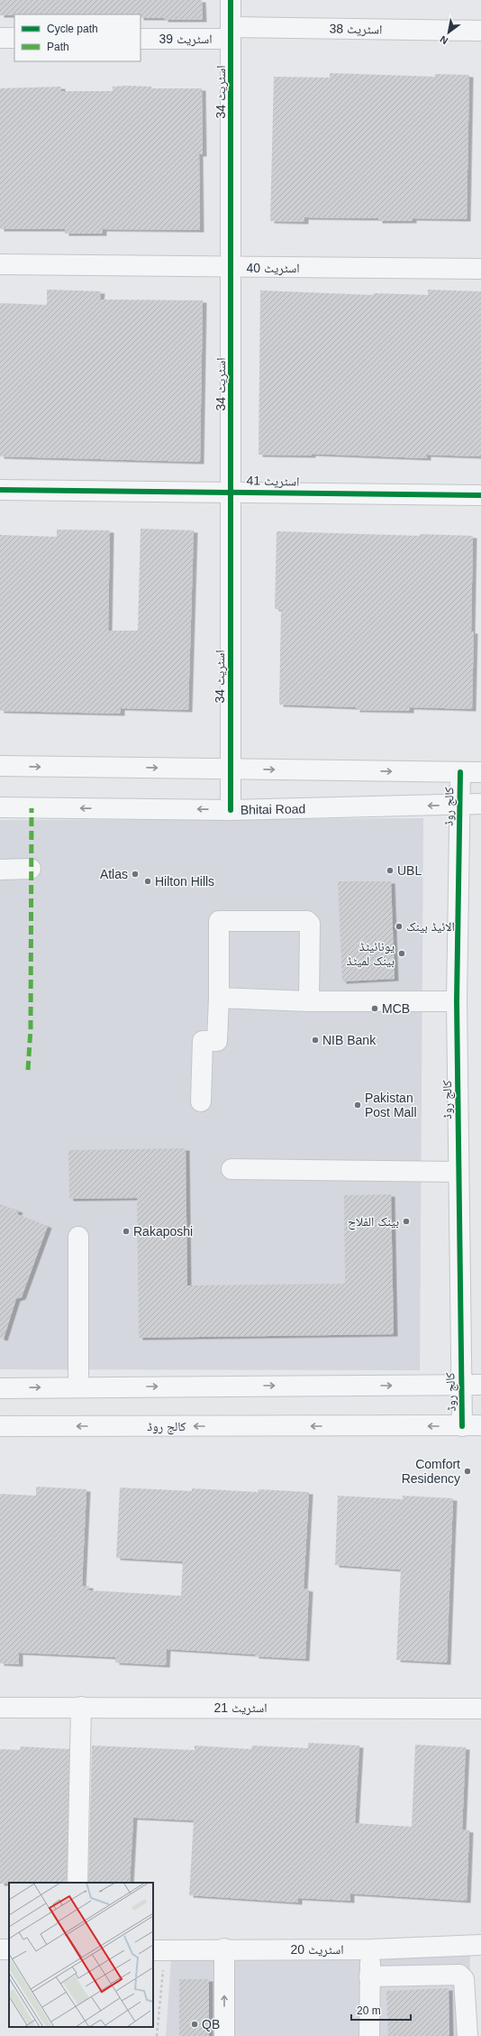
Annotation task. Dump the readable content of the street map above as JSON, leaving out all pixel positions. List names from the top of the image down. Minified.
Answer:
{"streets":{"street":["اسٹریٹ 38","اسٹریٹ 39","اسٹریٹ 34","اسٹریٹ 40","اسٹریٹ 41","کالج روڈ","Bhitai Road","اسٹریٹ 21","اسٹریٹ 20"]},"crossings":[["اسٹریٹ 38","اسٹریٹ 39"],["اسٹریٹ 38","اسٹریٹ 34"],["اسٹریٹ 39","اسٹریٹ 34"],["اسٹریٹ 34","اسٹریٹ 40"],["اسٹریٹ 34","اسٹریٹ 41"],["اسٹریٹ 34","Bhitai Road"],["کالج روڈ","Bhitai Road"]],"places":["UBL","Atlas","Hilton Hills","الائیڈ بینک","یونائیٹڈ بینک لمیٹڈ","MCB","NIB Bank","Pakistan Post Mall","بینک الفلاح","Rakaposhi","Comfort Residency","QB"],"legend":["Cycle path","Path"],"scale_bar":"20 m","north":"bottom left"}
